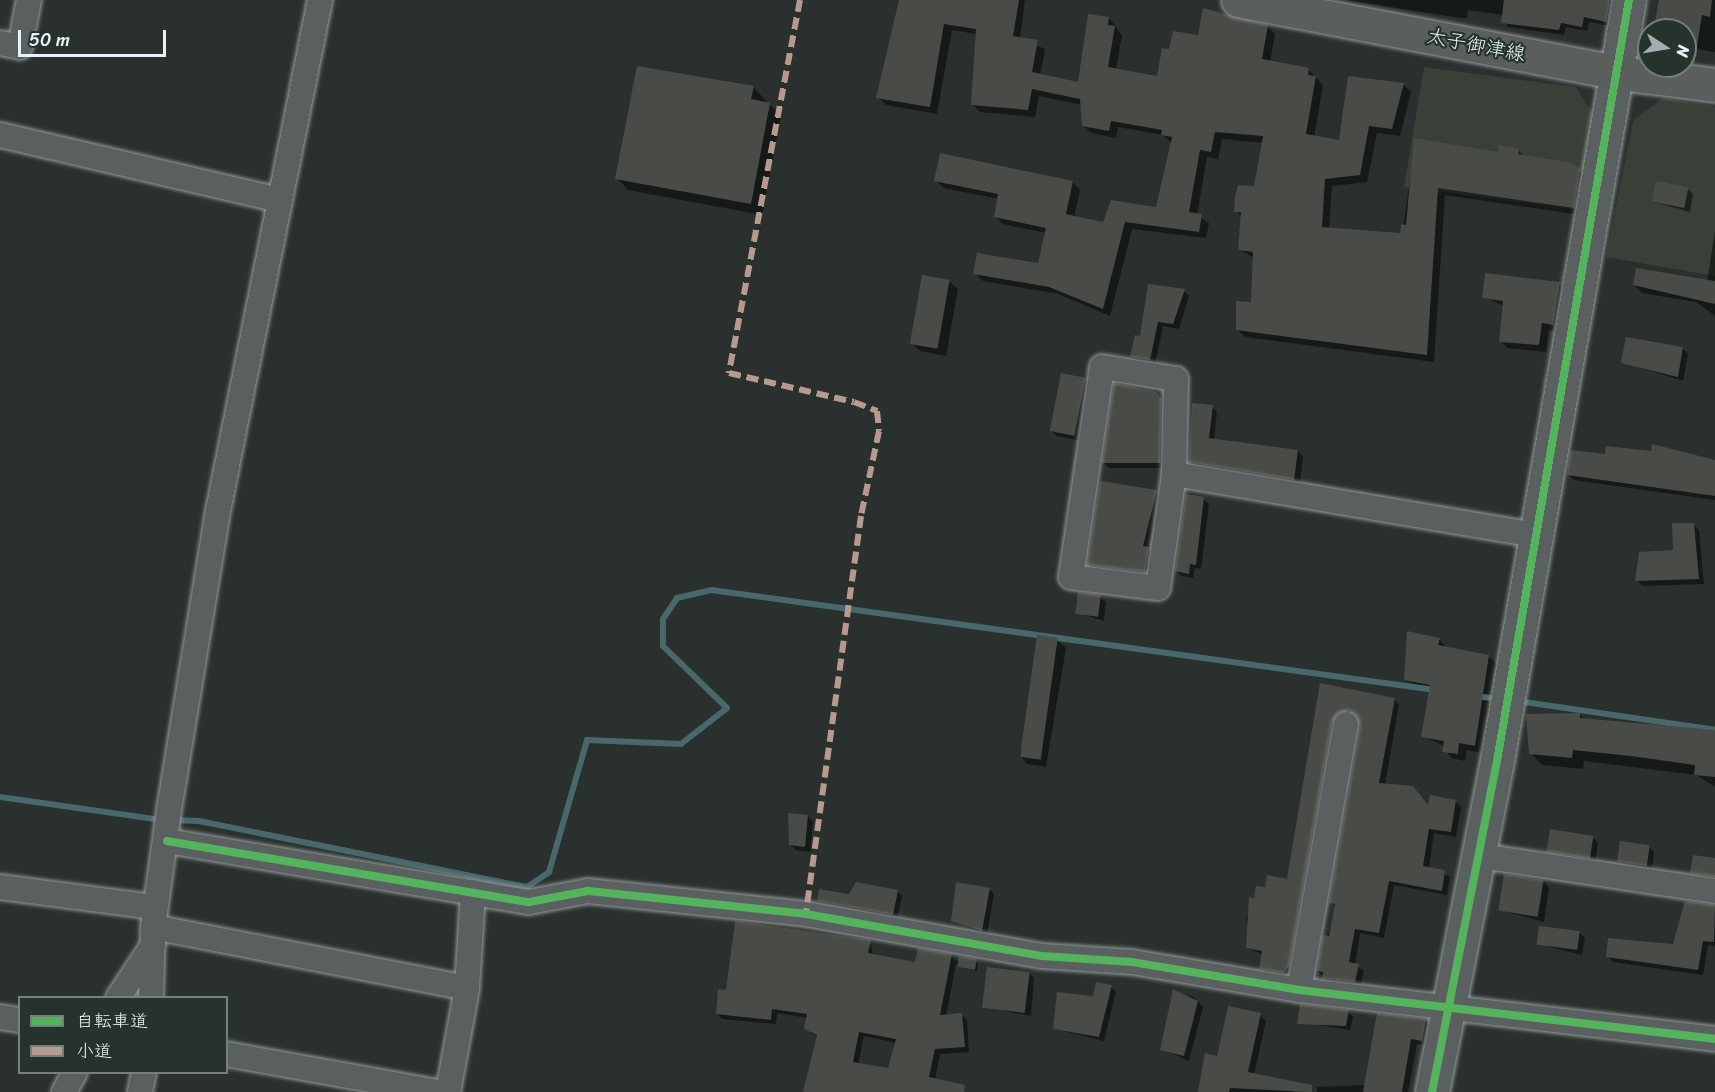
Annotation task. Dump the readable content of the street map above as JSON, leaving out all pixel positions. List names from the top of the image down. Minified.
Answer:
{"streets":{"main road":["太子御津線"]},"legend":["自転車道","小道"],"scale_bar":"50 m","north":"right"}
